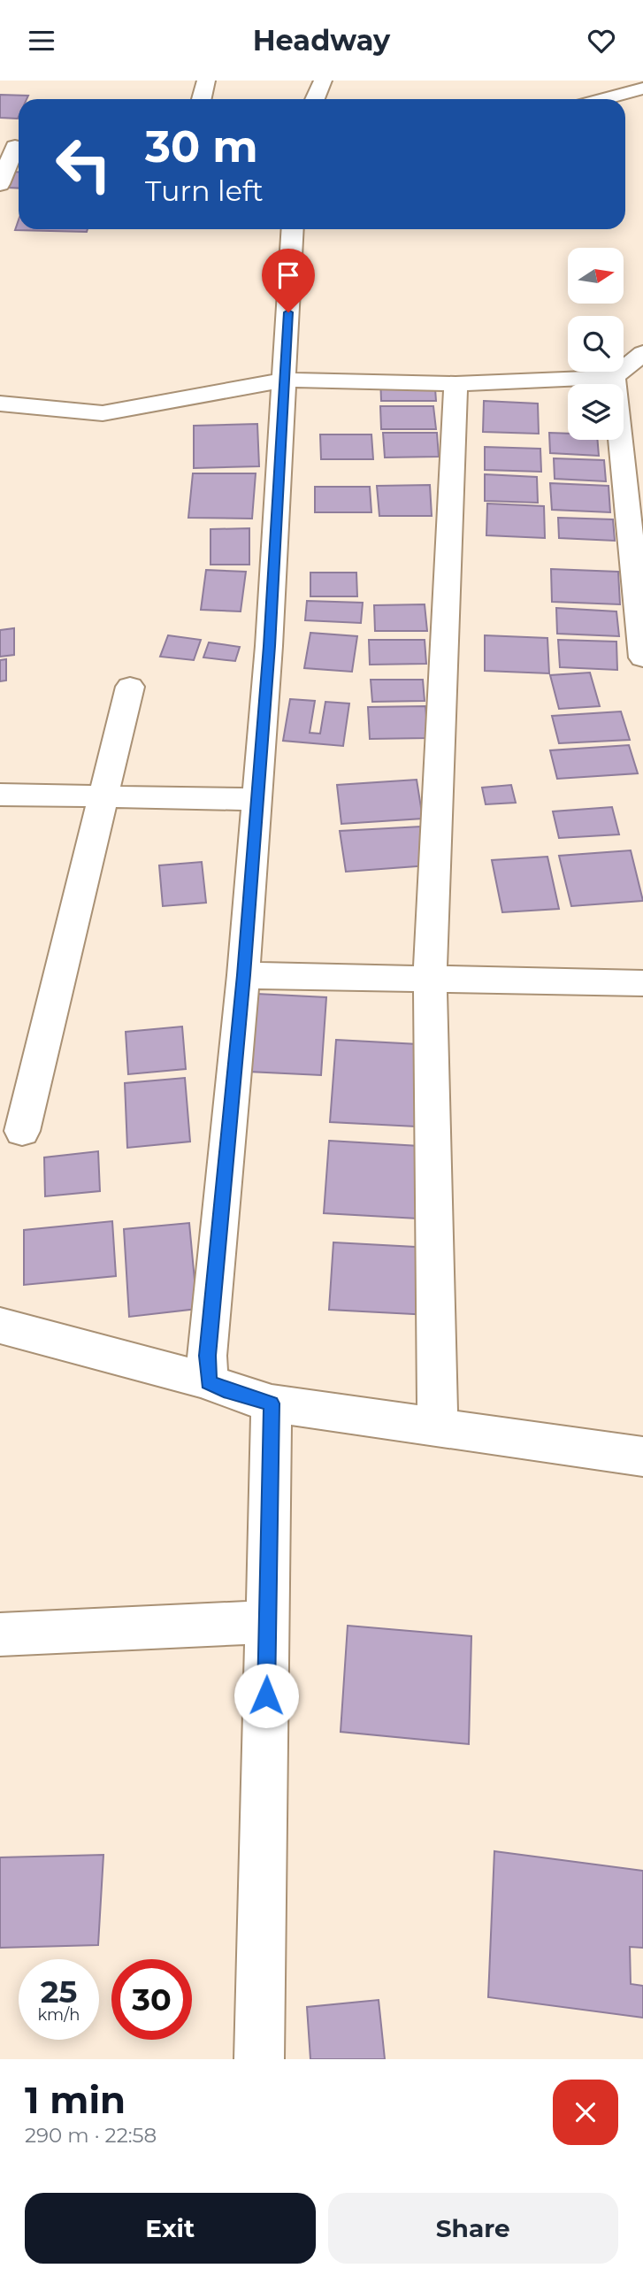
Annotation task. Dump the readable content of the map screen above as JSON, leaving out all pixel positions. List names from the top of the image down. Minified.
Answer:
{"north":"right","page":{"header":"Headway","turn":["30 m","Turn left"],"speed":"25 km/h","limit":"30","heading":["1 min","290 m · 22:58"],"buttons":["Exit","Share"]}}
